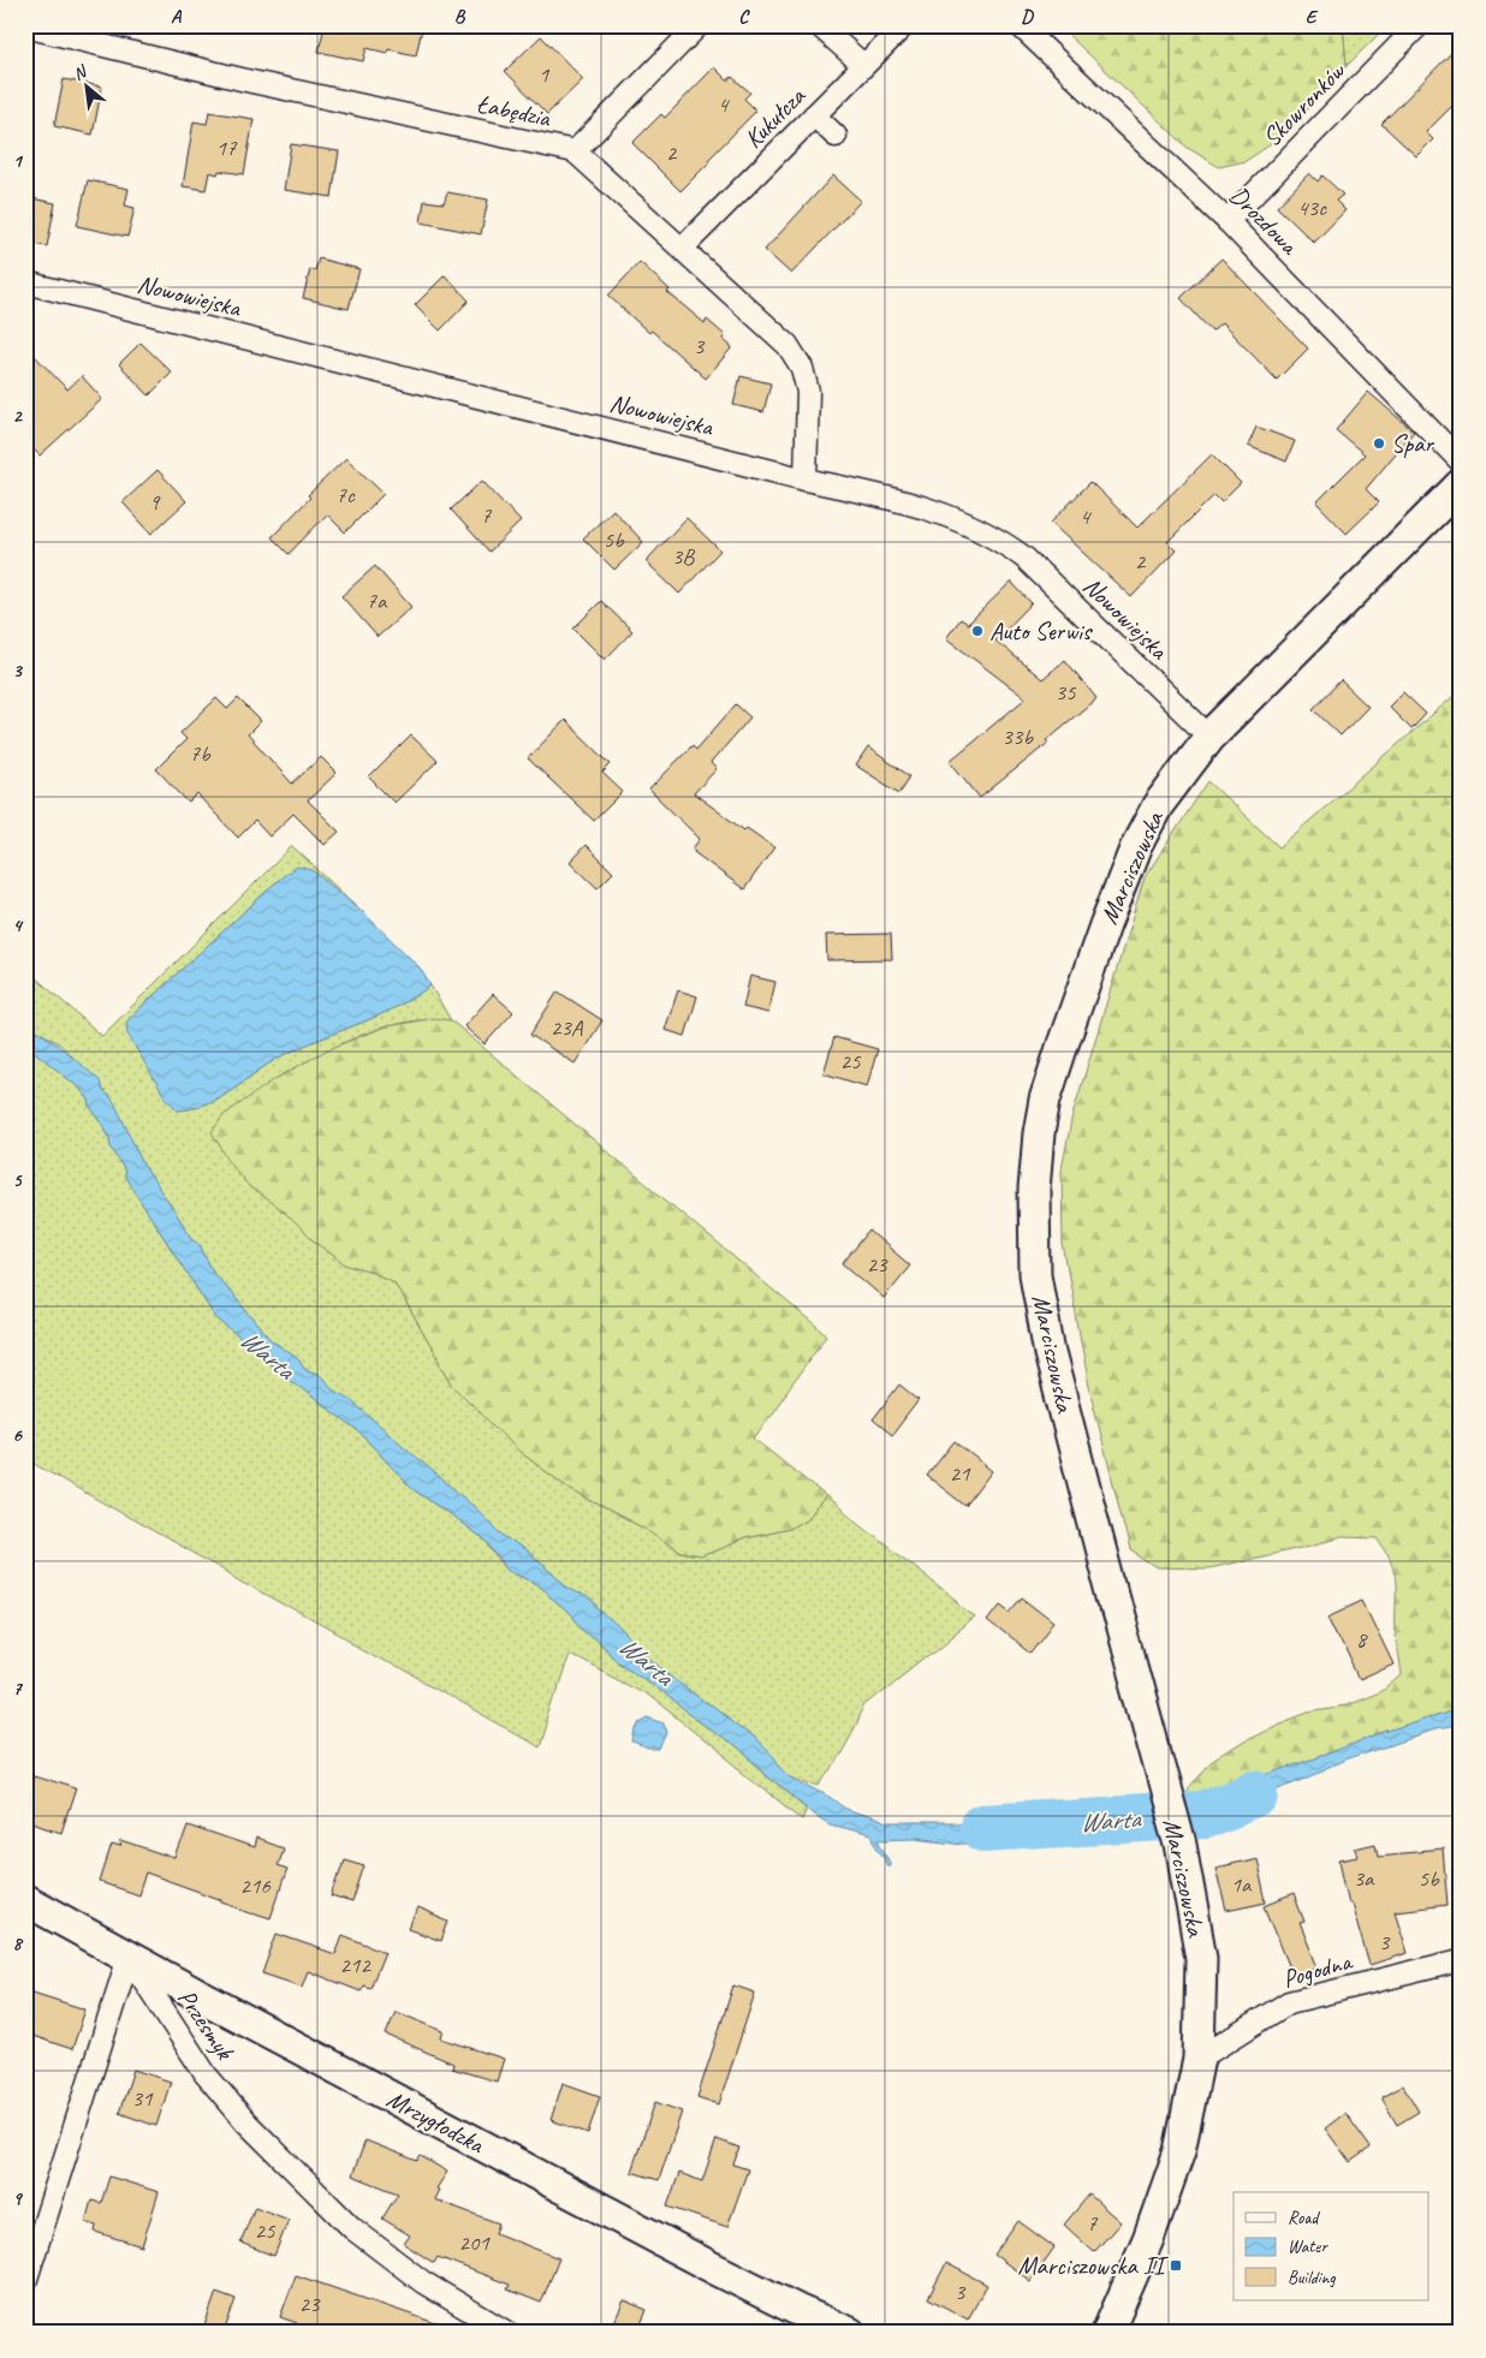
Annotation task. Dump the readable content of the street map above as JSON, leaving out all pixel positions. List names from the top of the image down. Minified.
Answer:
{"streets":{"street":["Skowronków","Łabędzia","Kukułcza","Drozdowa","Nowowiejska","Marciszowska","Pogodna","Przesmyk","Mrzygłodzka"]},"crossings":[["Skowronków","Drozdowa"],["Łabędzia","Kukułcza"],["Łabędzia","Nowowiejska"],["Nowowiejska","Marciszowska"],["Marciszowska","Pogodna"],["Przesmyk","Mrzygłodzka"]],"water":["Warta"],"places":{"other":["Spar","Auto Serwis"],"transit":["Marciszowska II"]},"house_numbers":["1","4","17","2","43c","3","7c","9","7","4","5b","3B","2","7a","35","33b","7b","23A","25","23","21","8","3a","5b","1a","216","3","212","31","7","25","201","3","23"],"legend":["Road","Water","Building"],"north":"top left","grid":{"columns":["A","B","C","D","E"],"rows":["1","2","3","4","5","6","7","8","9"]}}
